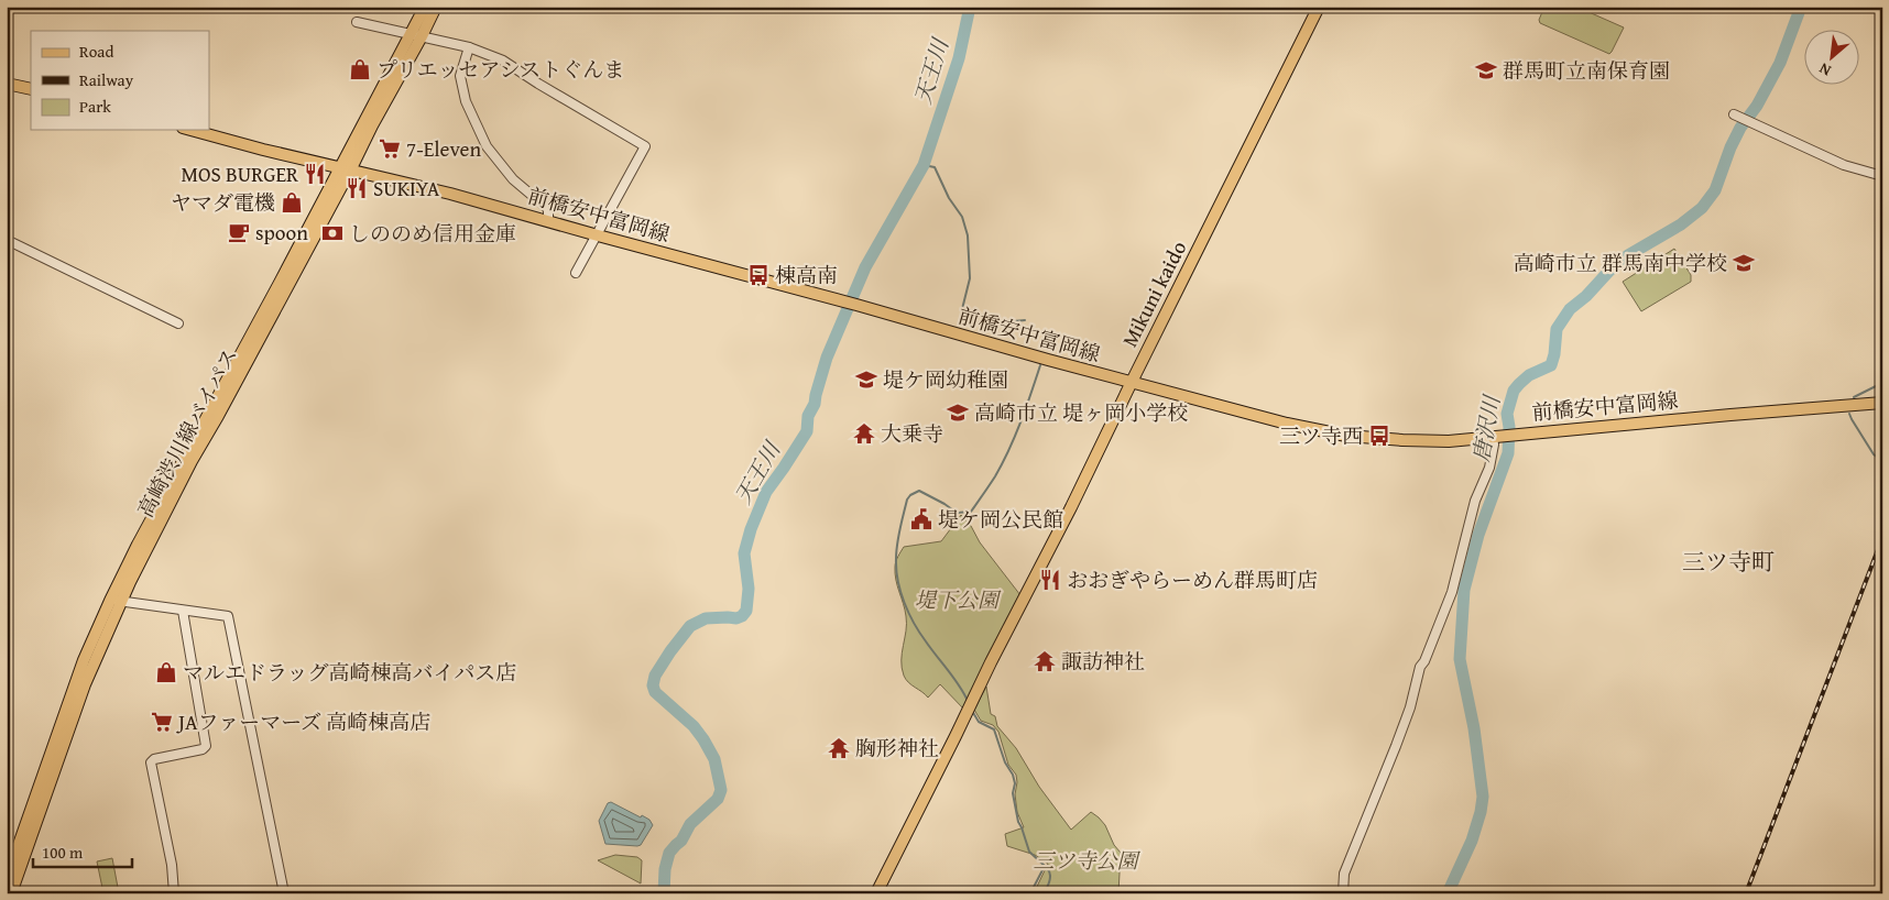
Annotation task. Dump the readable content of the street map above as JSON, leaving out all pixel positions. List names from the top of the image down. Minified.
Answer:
{"streets":{"main road":["前橋安中富岡線","Mikuni kaido","高崎渋川線バイパス"]},"crossings":[["前橋安中富岡線","Mikuni kaido"],["前橋安中富岡線","高崎渋川線バイパス"]],"districts":["三ツ寺町"],"water":["天王川","唐沢川"],"parks":["堤下公園","三ツ寺公園"],"places":{"shop":["プリエッセアシストぐんま","ヤマダ電機","マルエドラッグ高崎棟高バイパス店"],"school or university":["群馬町立南保育園","高崎市立 群馬南中学校","堤ケ岡幼稚園","高崎市立 堤ヶ岡小学校"],"supermarket":["7-Eleven","JAファーマーズ 高崎棟高店"],"restaurant":["MOS BURGER","SUKIYA","おおぎやらーめん群馬町店"],"cafe":["spoon"],"bank":["しののめ信用金庫"],"bus stop":["棟高南","三ツ寺西"],"temple":["大乗寺","諏訪神社","胸形神社"],"public building":["堤ケ岡公民館"]},"legend":["Road","Railway","Park"],"scale_bar":"100 m","north":"bottom left"}
